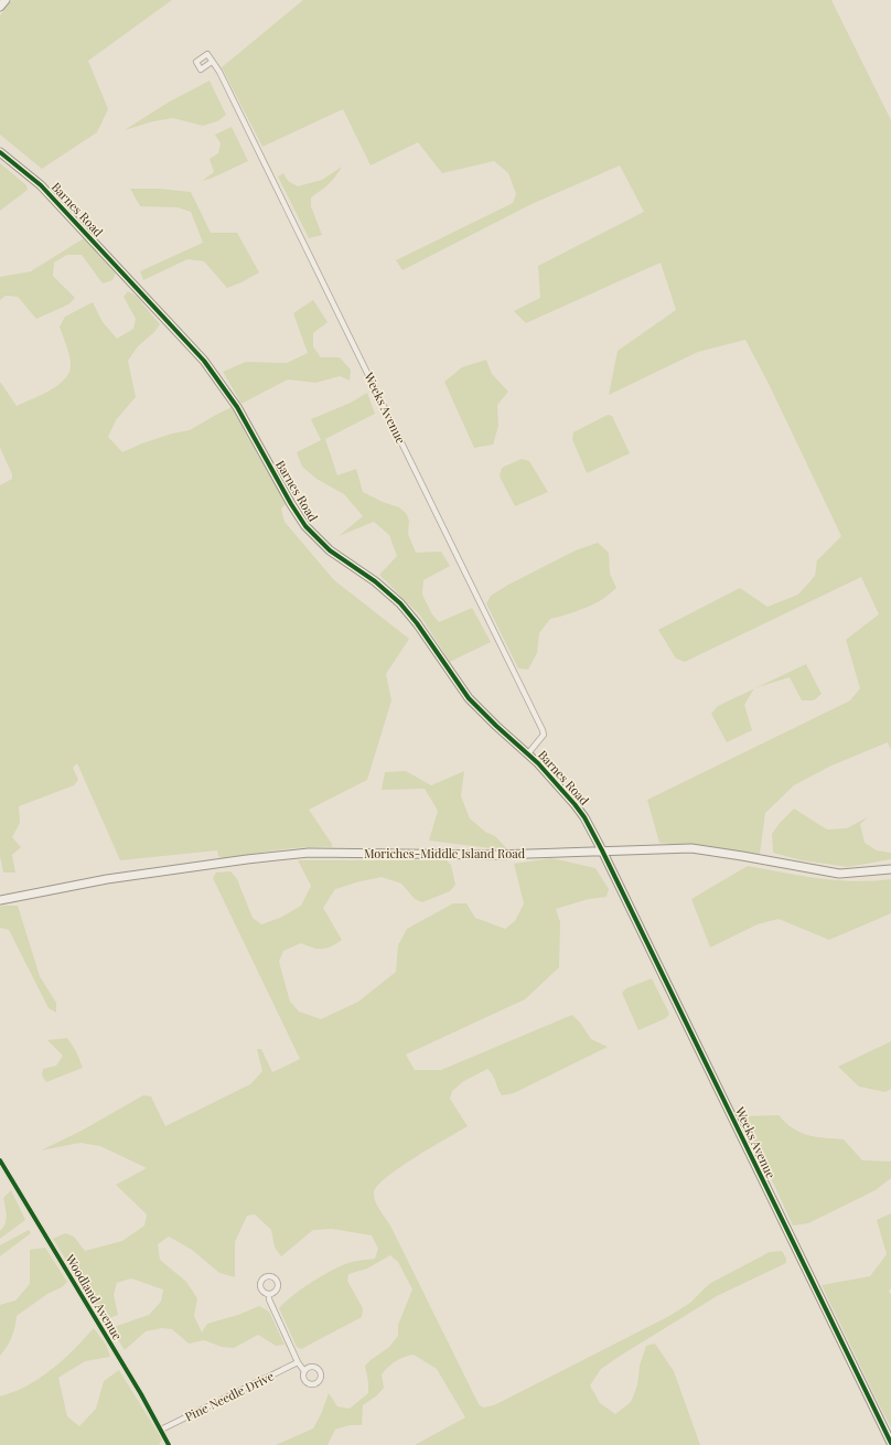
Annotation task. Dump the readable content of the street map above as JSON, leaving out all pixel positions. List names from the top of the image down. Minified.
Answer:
{"streets":{"street":["Barnes Road","Weeks Avenue","Moriches-Middle Island Road","Woodland Avenue","Pine Needle Drive"]},"crossings":[["Barnes Road","Weeks Avenue"],["Barnes Road","Moriches-Middle Island Road"],["Weeks Avenue","Moriches-Middle Island Road"],["Woodland Avenue","Pine Needle Drive"]]}
